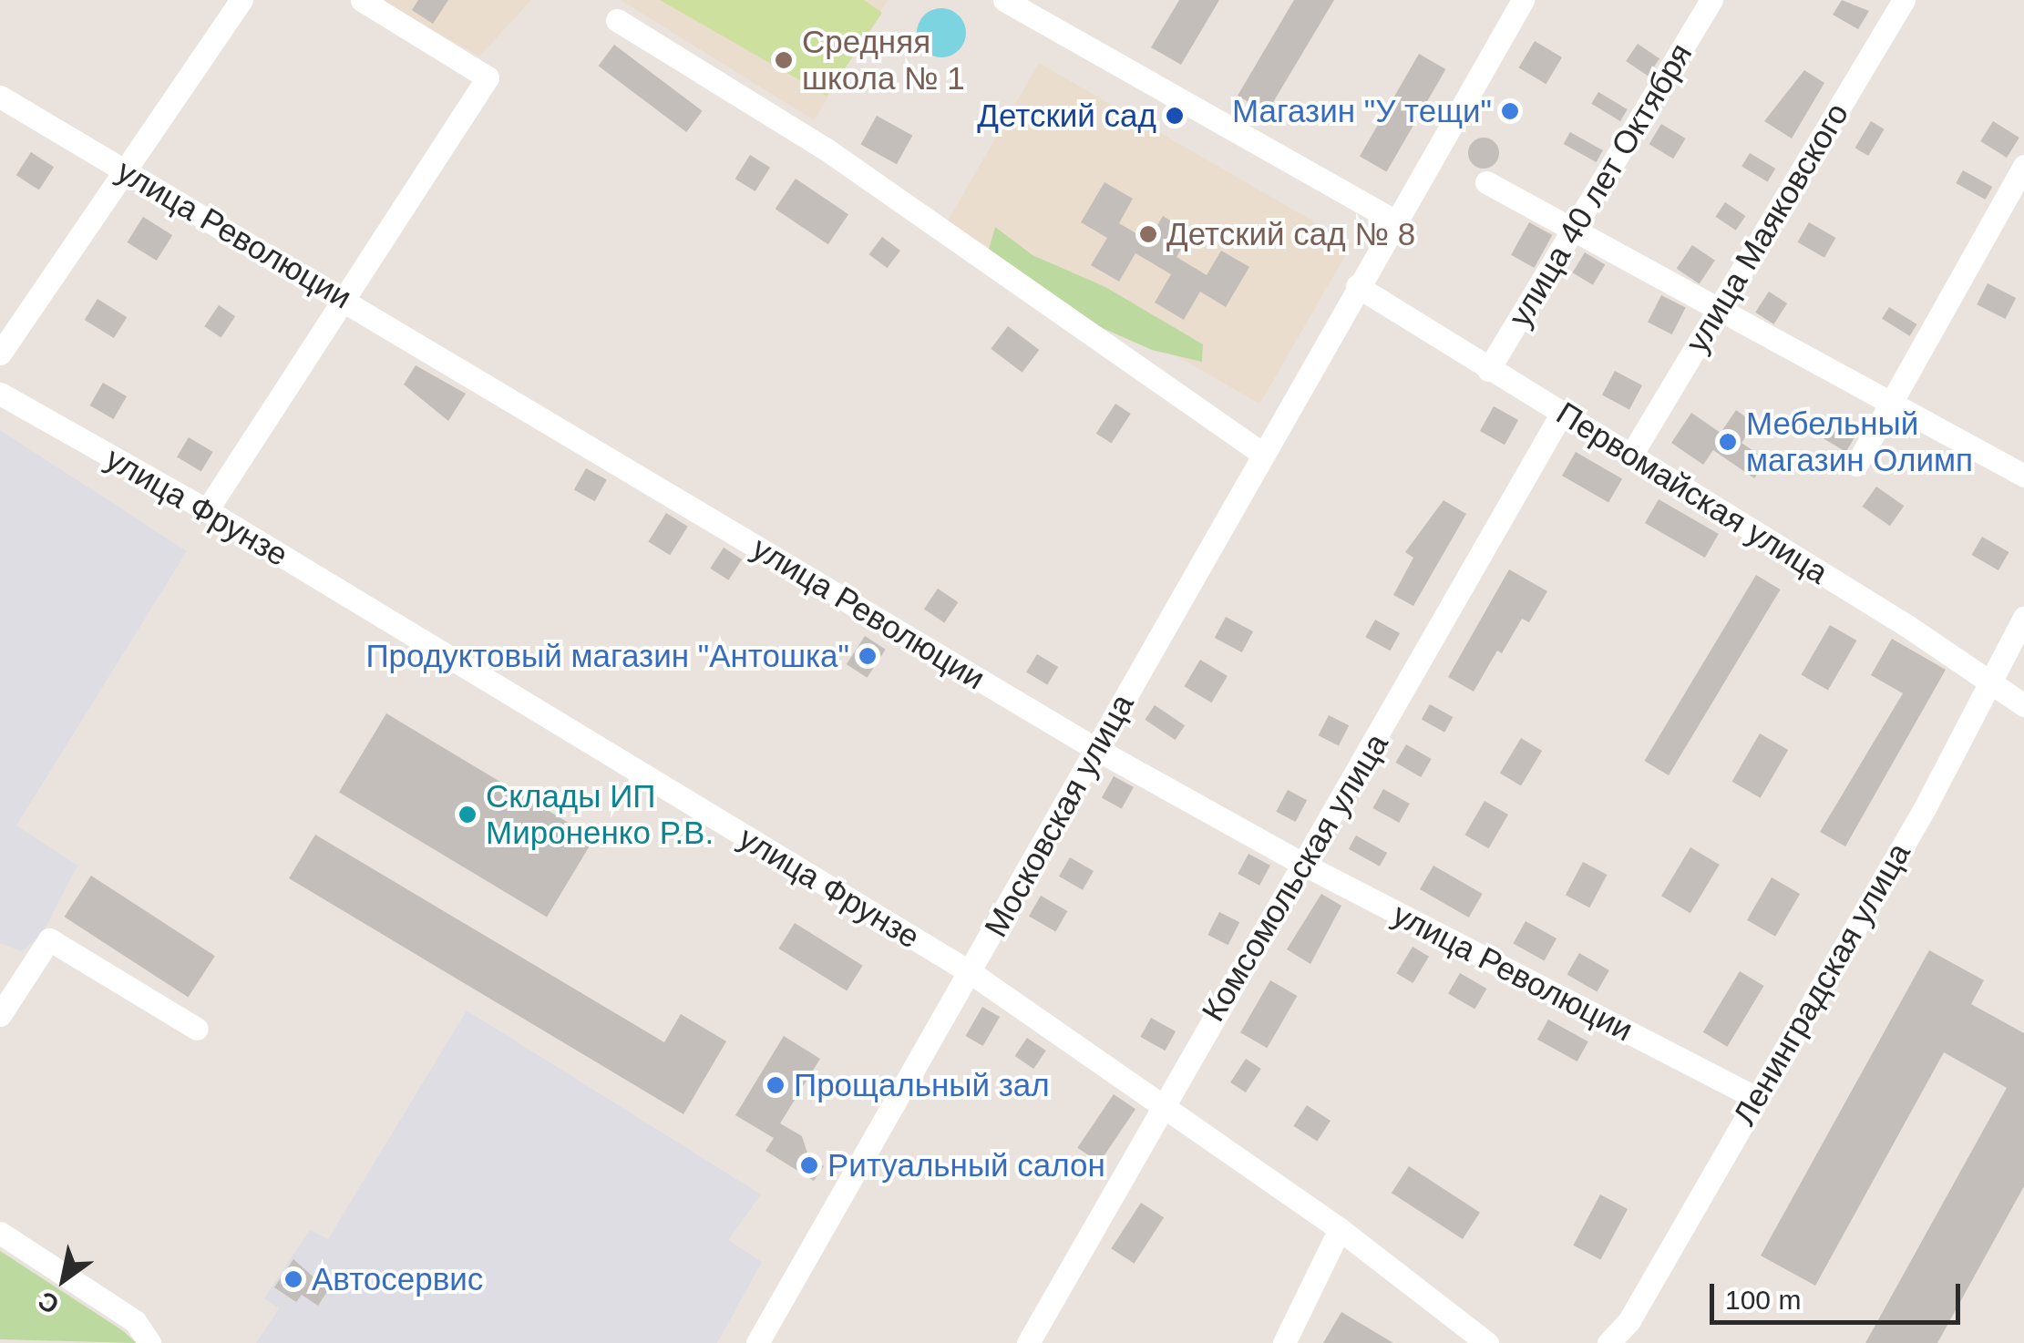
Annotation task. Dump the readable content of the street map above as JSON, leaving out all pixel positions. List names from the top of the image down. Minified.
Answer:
{"streets":{"street":["улица 40 лет Октября","улица Маяковского","улица Революции","Первомайская улица","улица Фрунзе","Московская улица","Комсомольская улица","Ленинградская улица"]},"crossings":[["улица 40 лет Октября","Первомайская улица"],["улица Маяковского","Первомайская улица"],["улица Революции","Московская улица"],["улица Революции","Комсомольская улица"],["улица Революции","Ленинградская улица"],["Первомайская улица","Московская улица"],["Первомайская улица","Комсомольская улица"],["Первомайская улица","Ленинградская улица"],["улица Фрунзе","Московская улица"],["улица Фрунзе","Комсомольская улица"]],"places":["Средняя школа № 1","Магазин \"У тещи\"","Детский сад","Детский сад № 8","Мебельный магазин Олимп","Продуктовый магазин \"Антошка\"","Склады ИП Мироненко Р.В.","Прощальный зал","Ритуальный салон","Автосервис"],"scale_bar":"100 m","north":"bottom left"}
